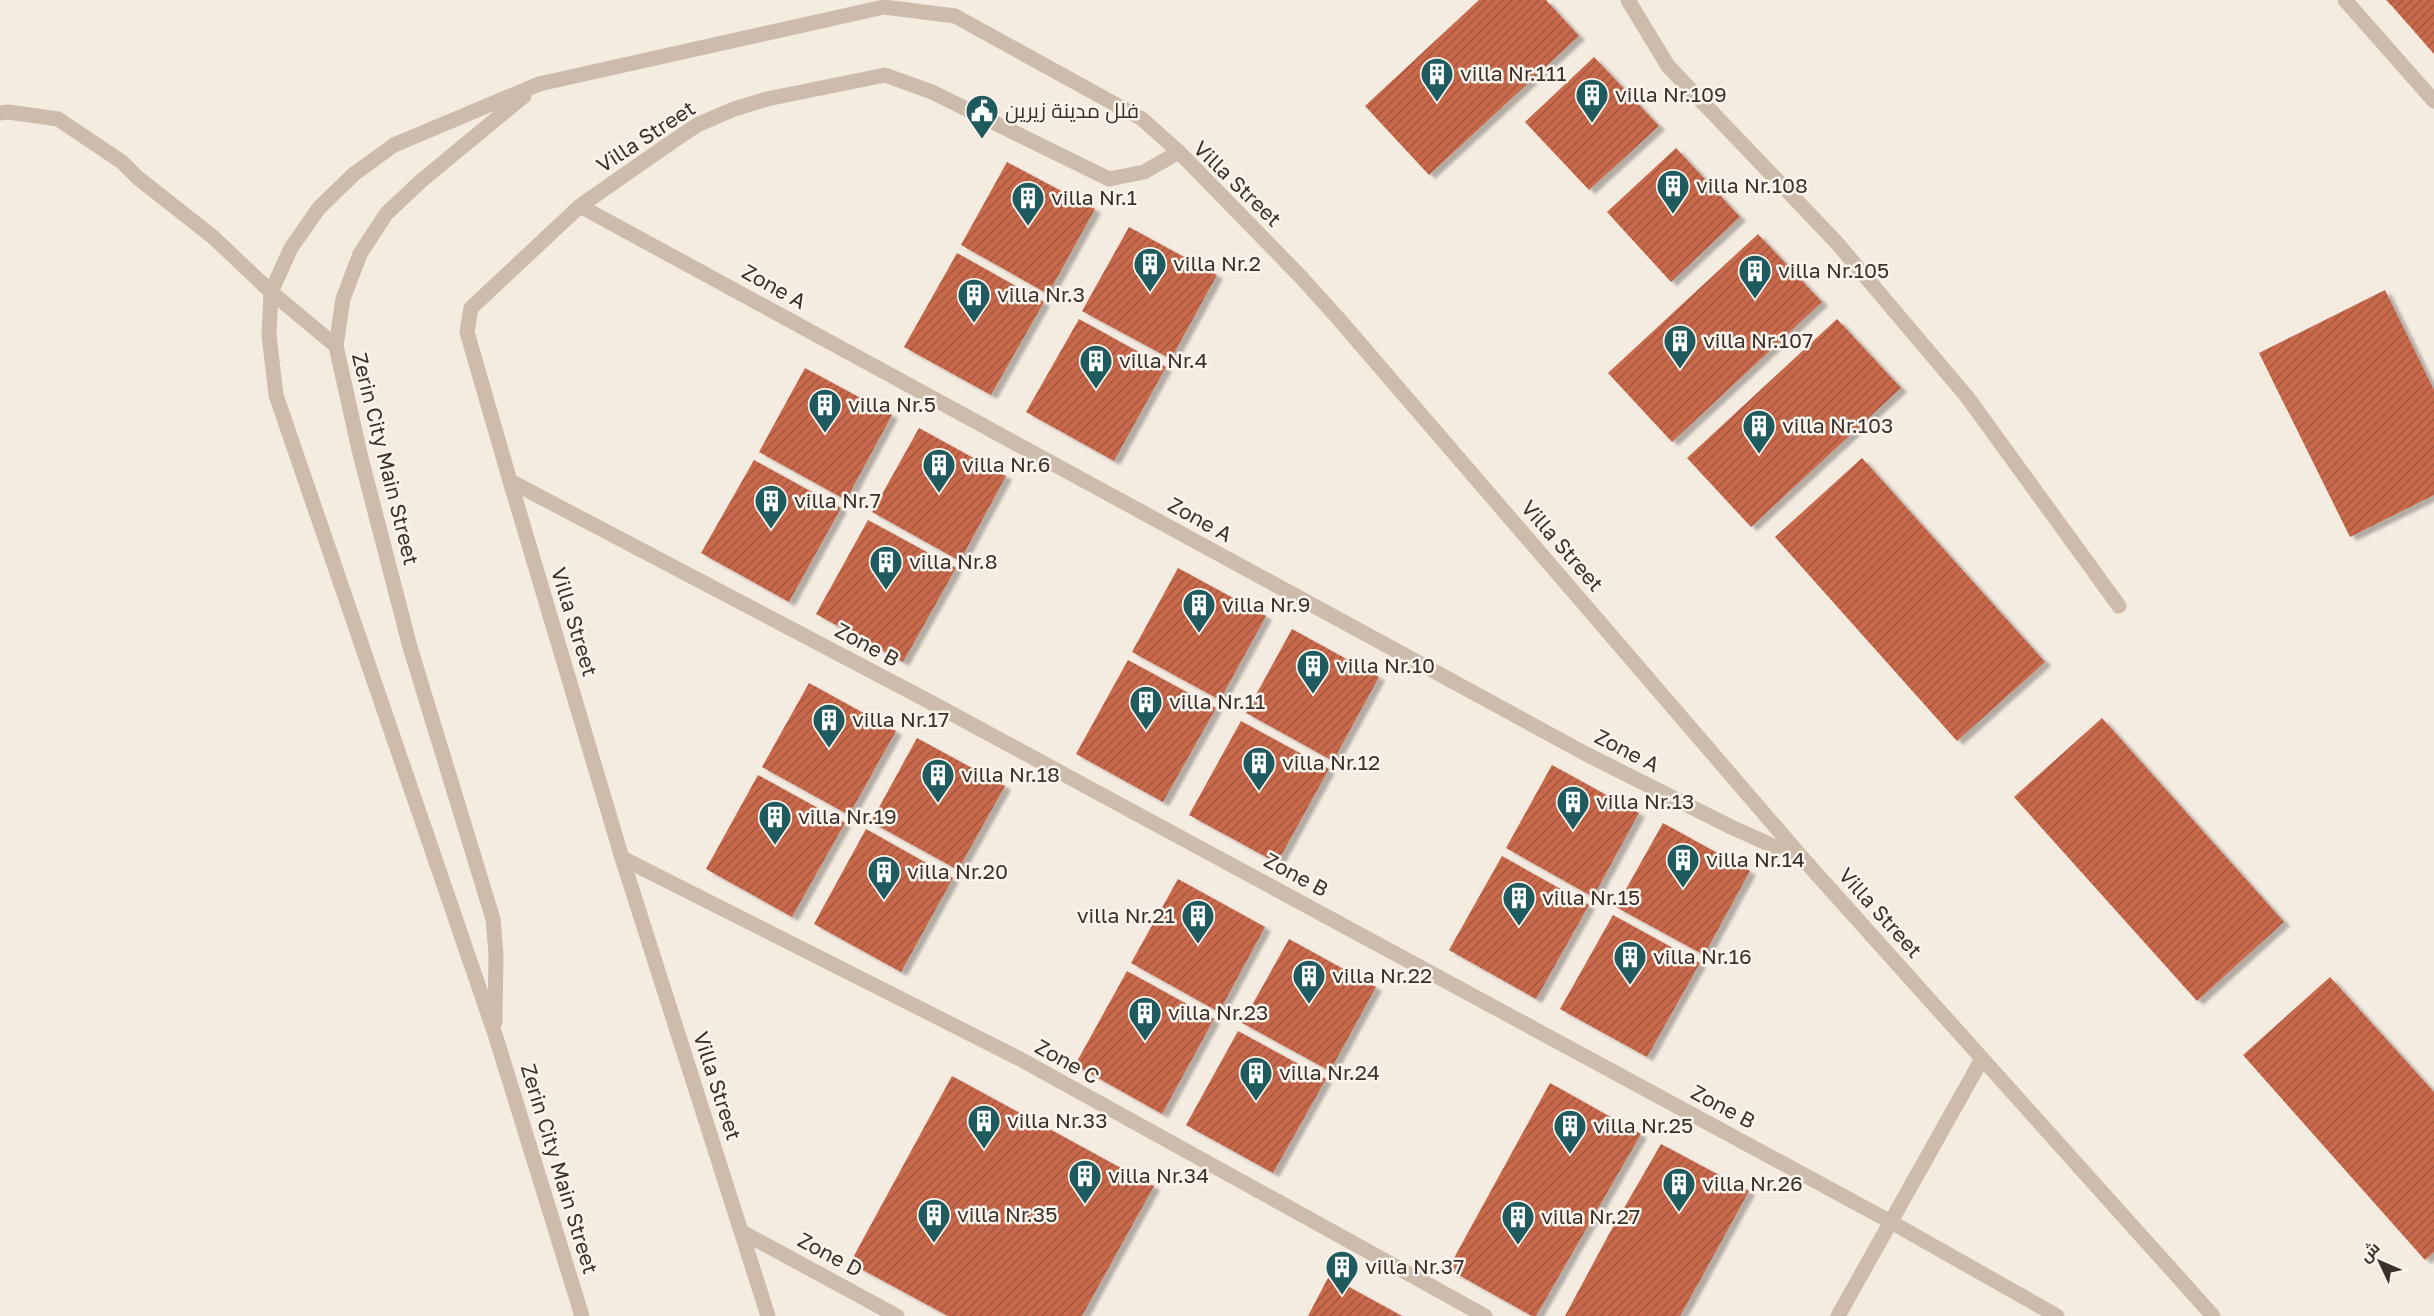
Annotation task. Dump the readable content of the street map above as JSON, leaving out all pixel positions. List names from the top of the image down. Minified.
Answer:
{"streets":{"street":["Villa Street","Zone A","Zerin City Main Street","Zone B","Zone C","Zone D"]},"crossings":[["Villa Street","Zone A"],["Villa Street","Zone B"],["Villa Street","Zone C"],["Villa Street","Zone D"]],"places":{"building":["villa Nr.111","villa Nr.109","villa Nr.108","villa Nr.1","villa Nr.2","villa Nr.105","villa Nr.3","villa Nr.107","villa Nr.4","villa Nr.5","villa Nr.103","villa Nr.6","villa Nr.7","villa Nr.8","villa Nr.9","villa Nr.10","villa Nr.11","villa Nr.17","villa Nr.12","villa Nr.18","villa Nr.13","villa Nr.19","villa Nr.14","villa Nr.20","villa Nr.15","villa Nr.21","villa Nr.16","villa Nr.22","villa Nr.23","villa Nr.24","villa Nr.33","villa Nr.25","villa Nr.34","villa Nr.26","villa Nr.35","villa Nr.27","villa Nr.37"],"public building":["فلل مدينة زيرين"]},"north":"top left"}
